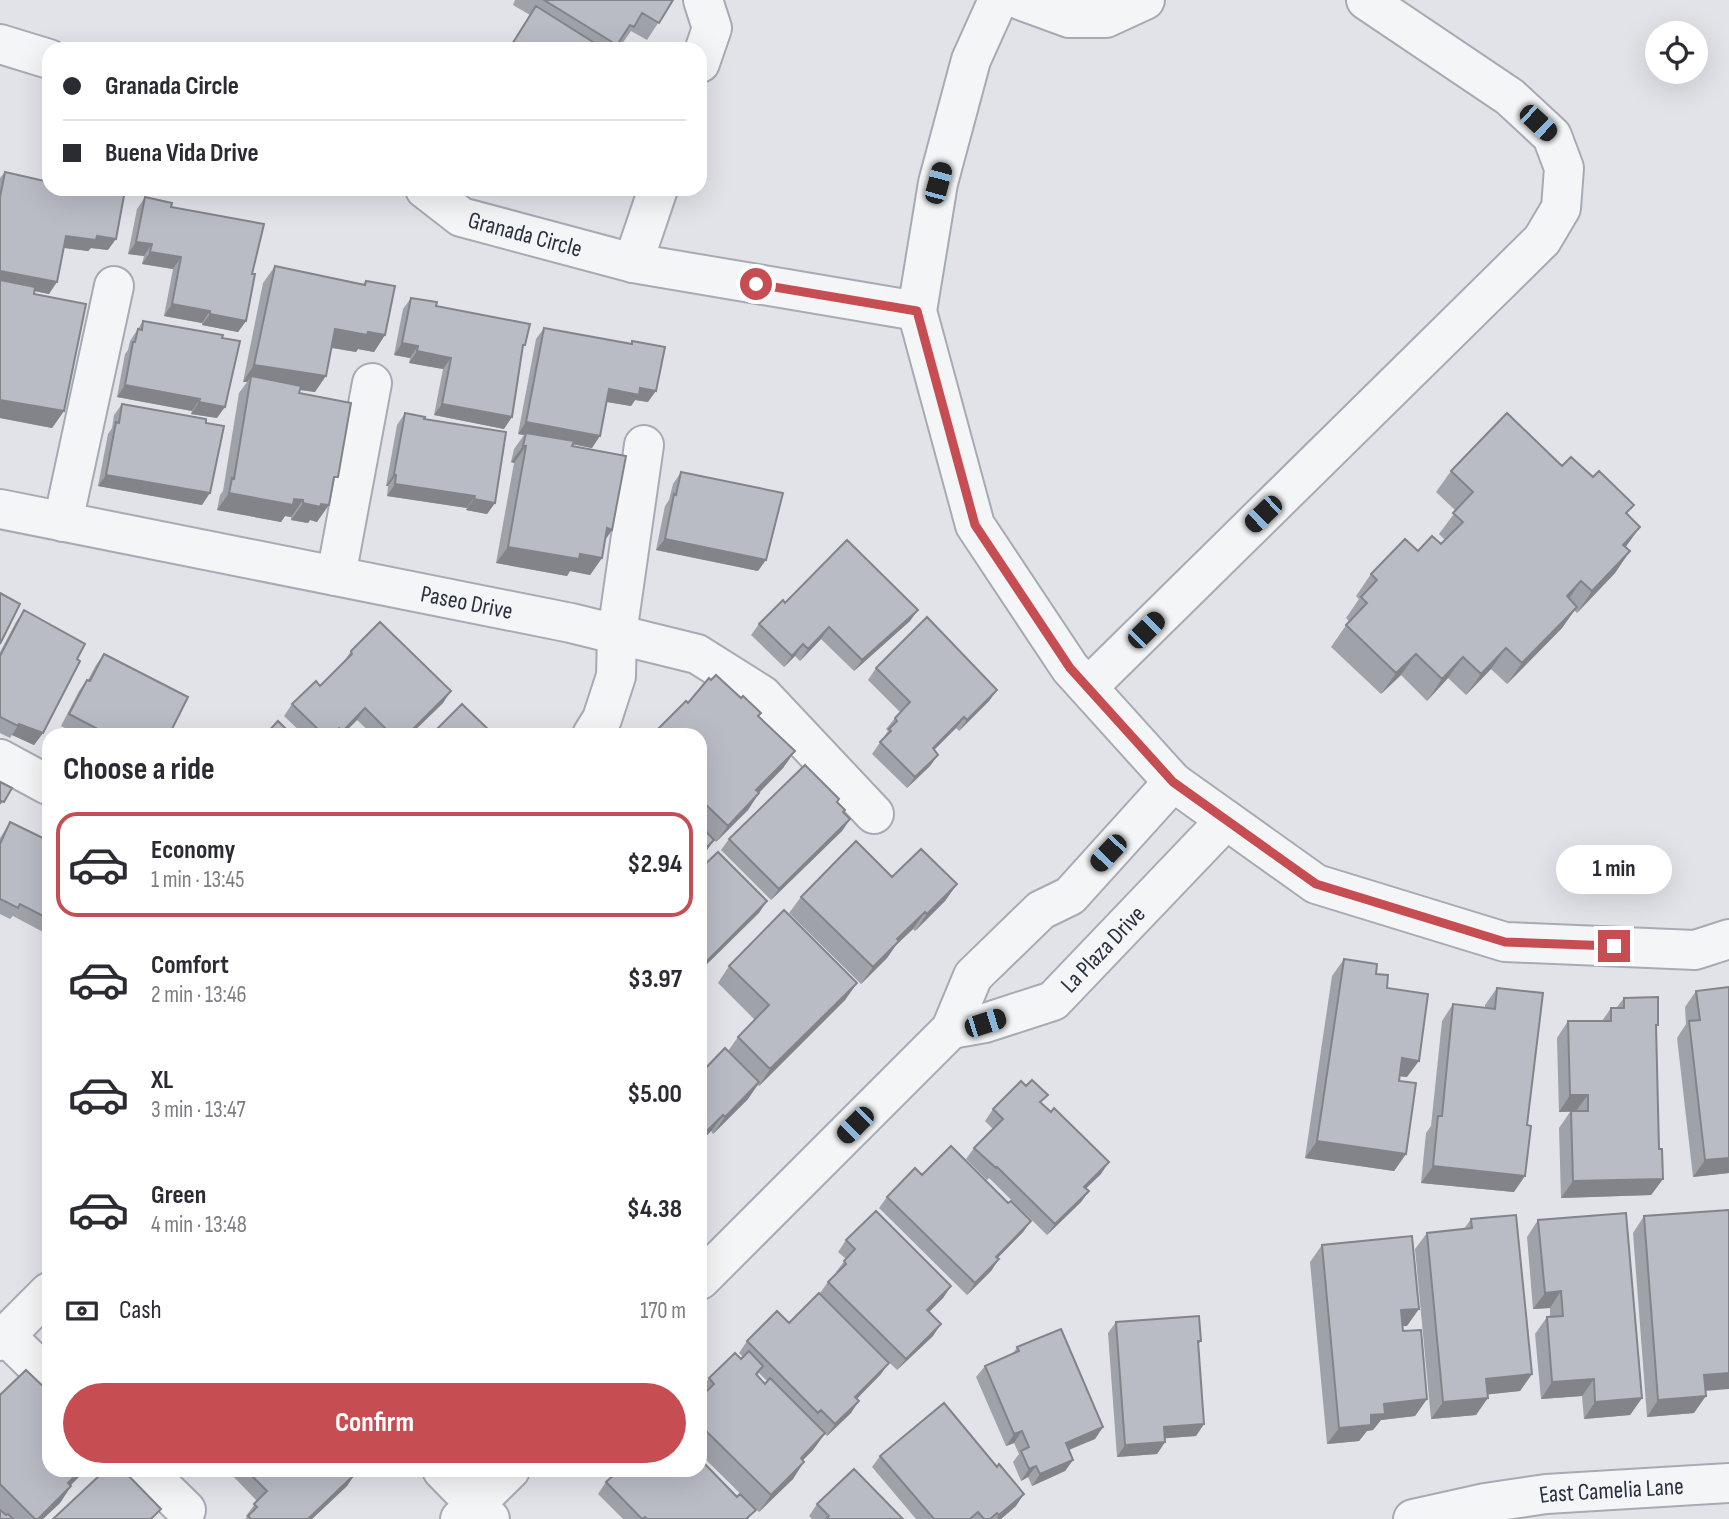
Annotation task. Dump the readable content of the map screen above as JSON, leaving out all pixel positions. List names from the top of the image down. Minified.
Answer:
{"streets":{"street":["Granada Circle","Paseo Drive","La Plaza Drive","East Camelia Lane"]},"page":{"banner":["Granada Circle","Buena Vida Drive"],"heading":"Choose a ride","list":[{"name":"Economy","note":"1 min · 13:45","value":"$2.94"},{"name":"Comfort","note":"2 min · 13:46","value":"$3.97"},{"name":"XL","note":"3 min · 13:47","value":"$5.00"},{"name":"Green","note":"4 min · 13:48","value":"$4.38"}],"bubble":"1 min","pay":["Cash","170 m"],"buttons":"Confirm"}}
